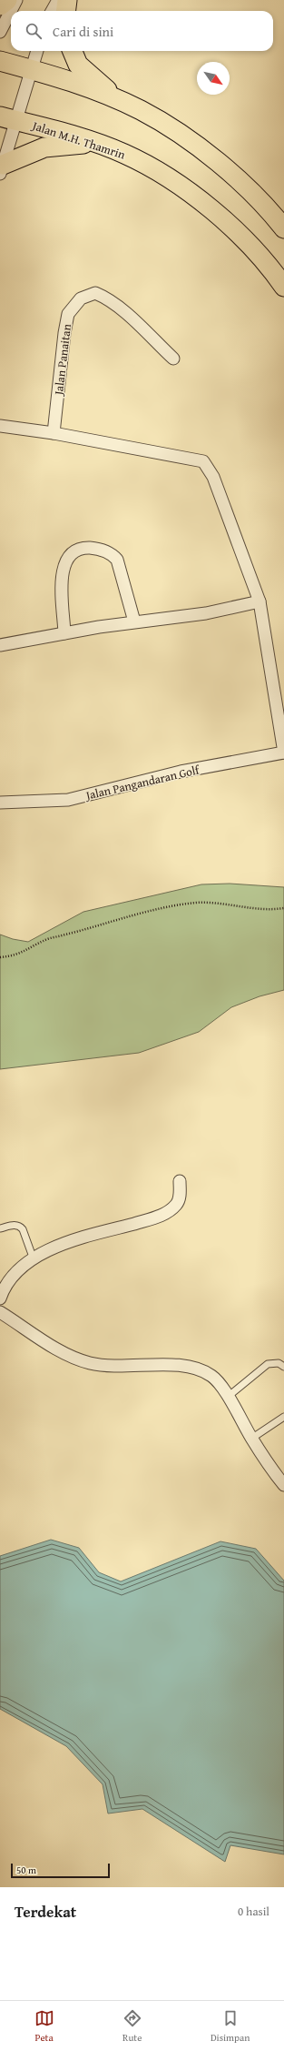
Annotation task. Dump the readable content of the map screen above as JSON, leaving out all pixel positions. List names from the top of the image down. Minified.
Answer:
{"streets":{"main road":["Jalan M.H. Thamrin"],"street":["Jalan Panaitan","Jalan Pangandaran Golf"]},"scale_bar":"50 m","north":"bottom right","page":{"search":"Cari di sini","scale":"50 m","heading":["Terdekat","0 hasil"],"nav":["Peta","Rute","Disimpan"]}}
